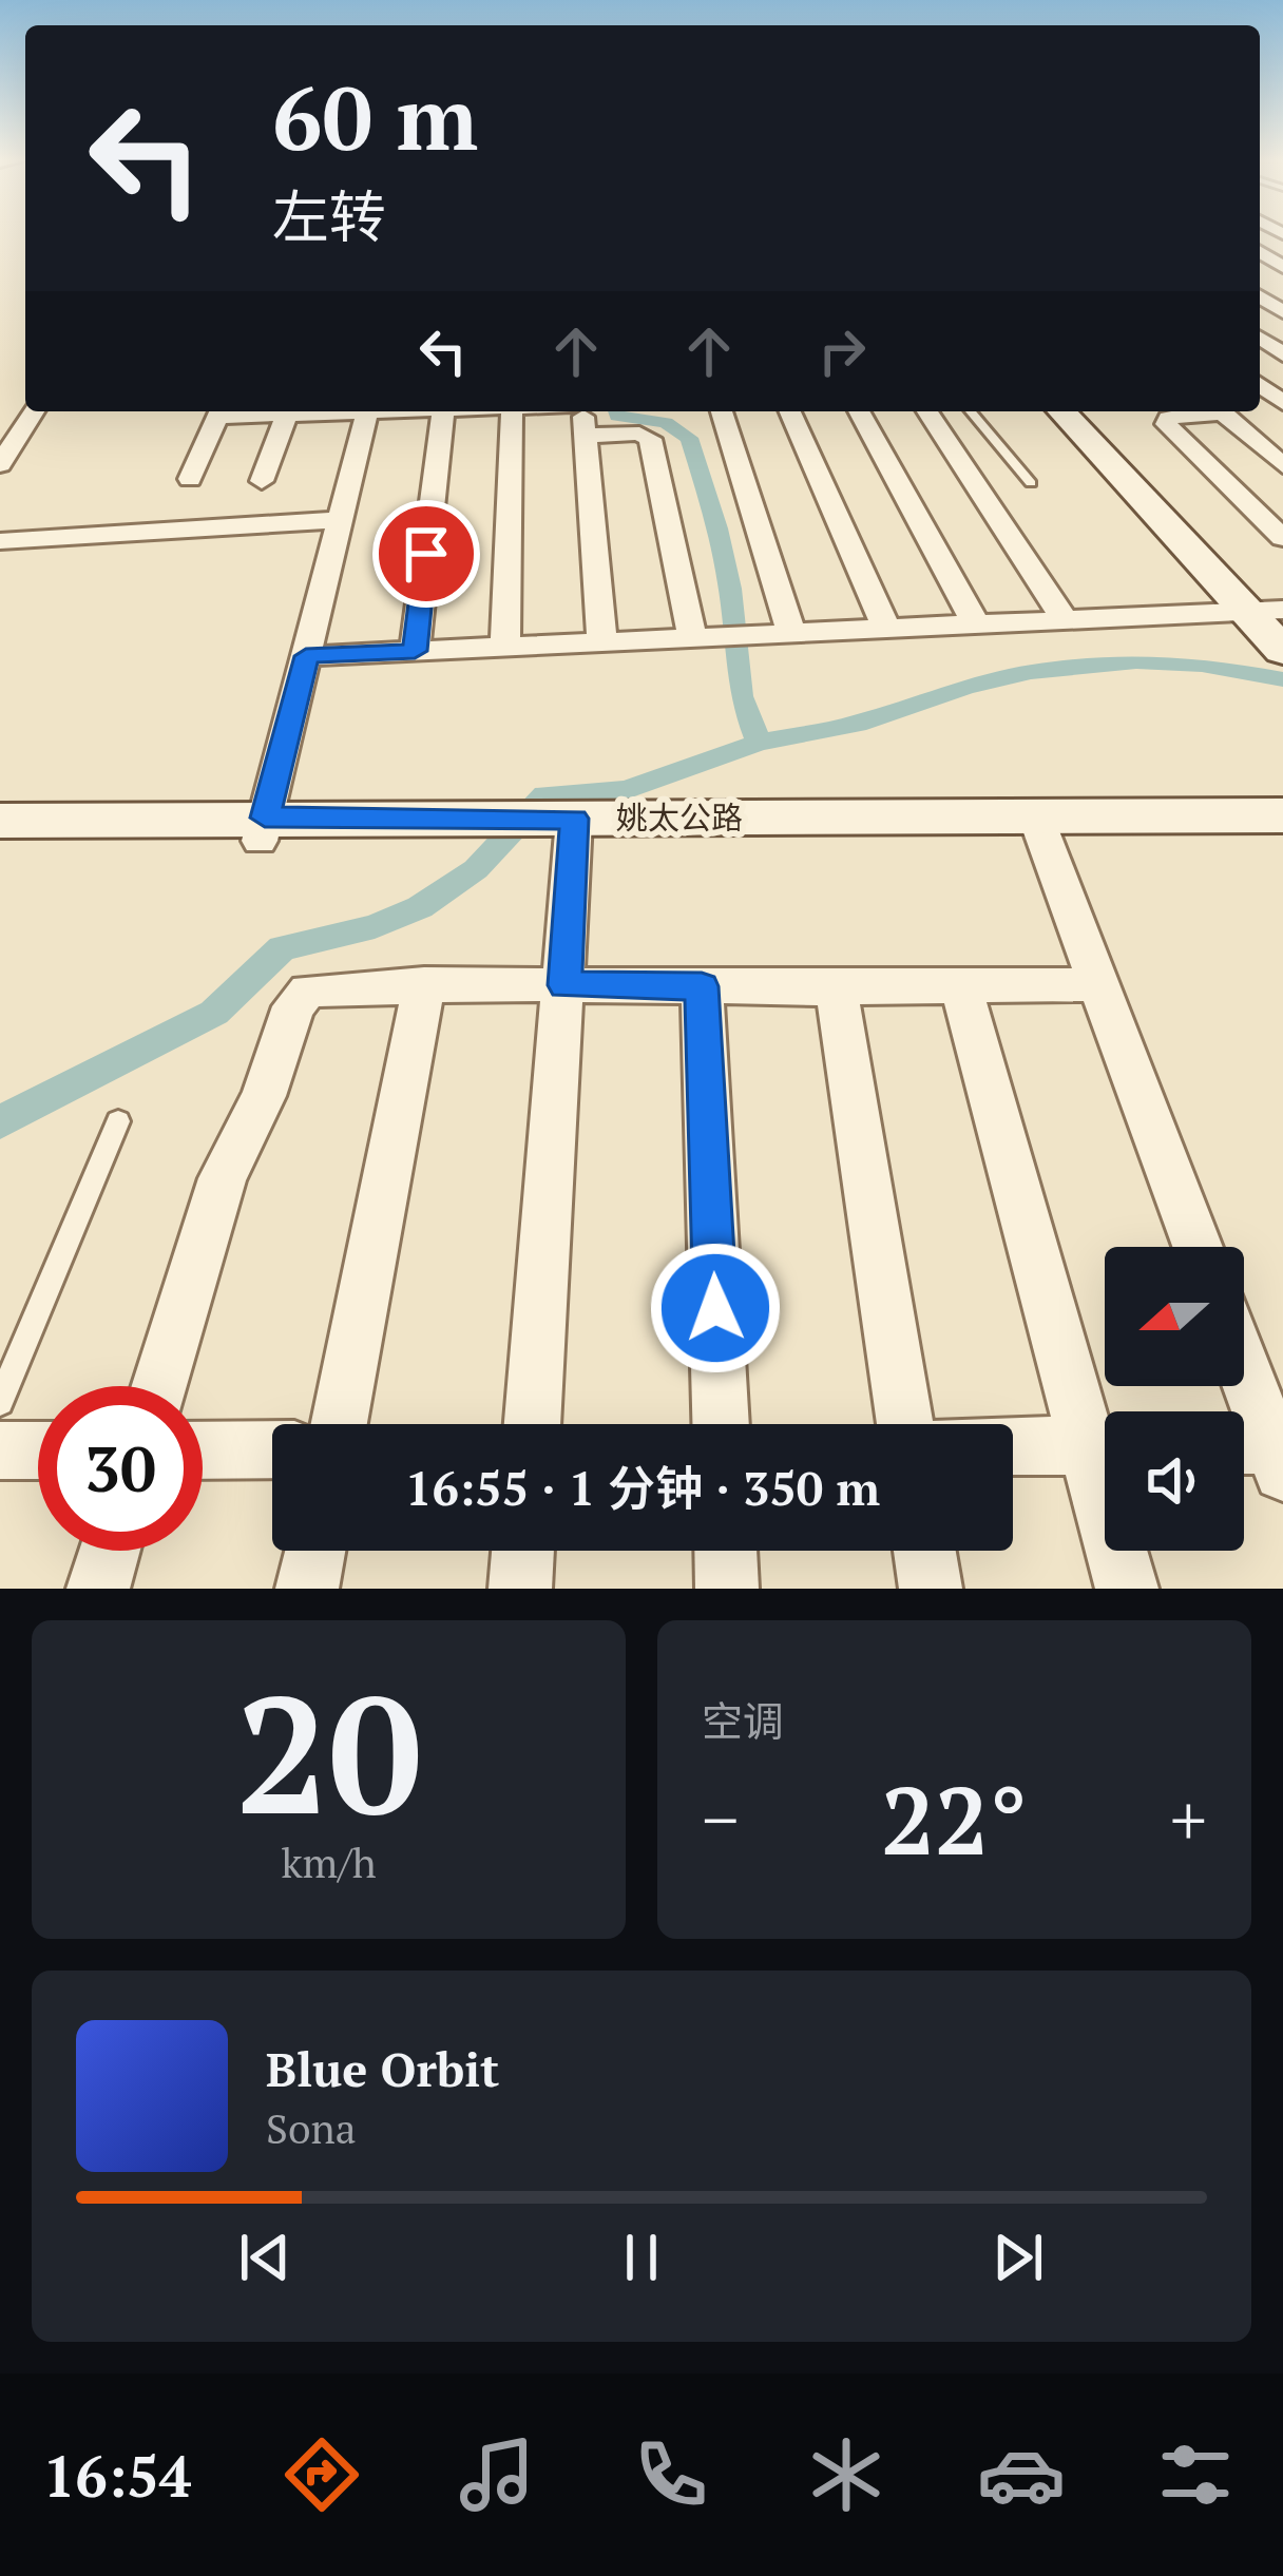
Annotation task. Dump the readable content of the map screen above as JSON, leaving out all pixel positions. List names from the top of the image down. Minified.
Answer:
{"streets":{"main road":["姚太公路"]},"north":"left","page":{"turn":["60 m","左转"],"limit":"30","trip":"16:55 · 1 分钟 · 350 m","tile":[["20","km/h"],"空调"],"heat":["−","22°","+"],"song":["Blue Orbit","Sona"],"tabs":"16:54"}}
